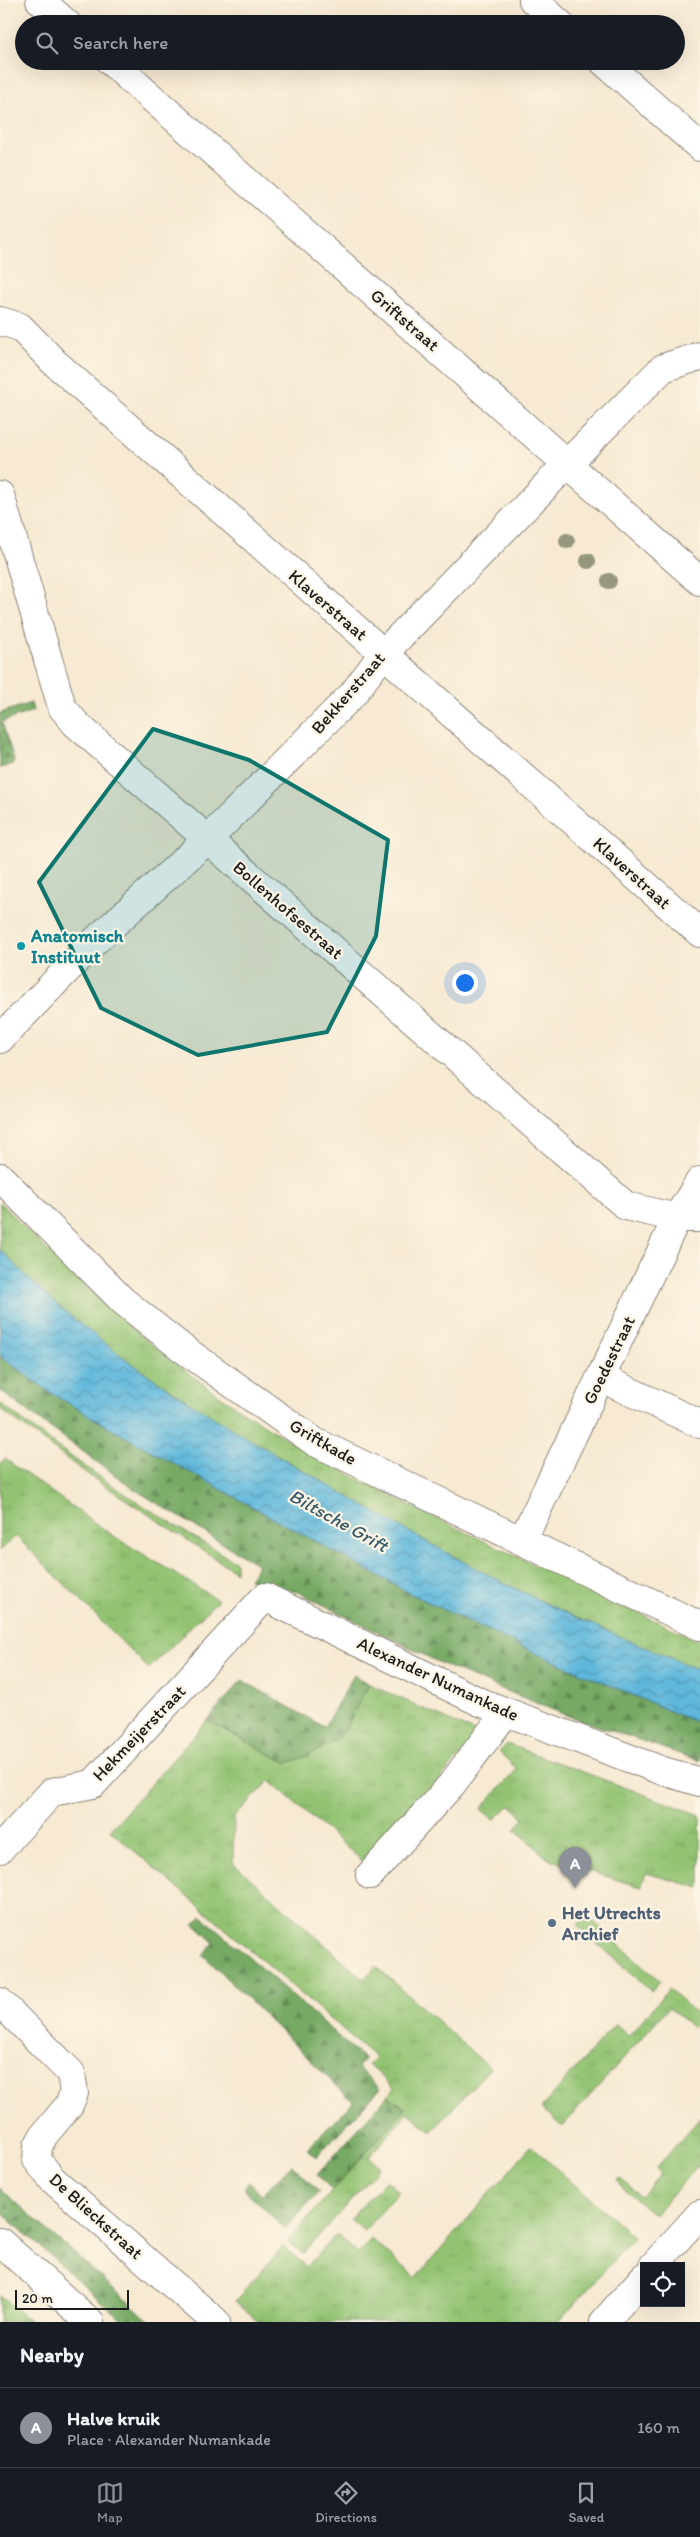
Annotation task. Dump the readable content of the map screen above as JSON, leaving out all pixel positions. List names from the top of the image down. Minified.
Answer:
{"streets":{"street":["Griftstraat","Klaverstraat","Bekkerstraat","Bollenhofsestraat","Goedestraat","Griftkade","Alexander Numankade","Hekmeijerstraat","De Blieckstraat"]},"crossings":[["Griftstraat","Bekkerstraat"],["Klaverstraat","Bekkerstraat"],["Bekkerstraat","Bollenhofsestraat"],["Bollenhofsestraat","Goedestraat"],["Goedestraat","Griftkade"],["Alexander Numankade","Hekmeijerstraat"]],"water":["Biltsche Grift"],"places":["Anatomisch Instituut","Het Utrechts Archief"],"scale_bar":"20 m","page":{"search":"Search here","pins":"A","scale":"20 m","heading":"Nearby","list":[{"mark":"A","name":"Halve kruik","note":"Place · Alexander Numankade","value":"160 m"}],"nav":["Map","Directions","Saved"]}}
